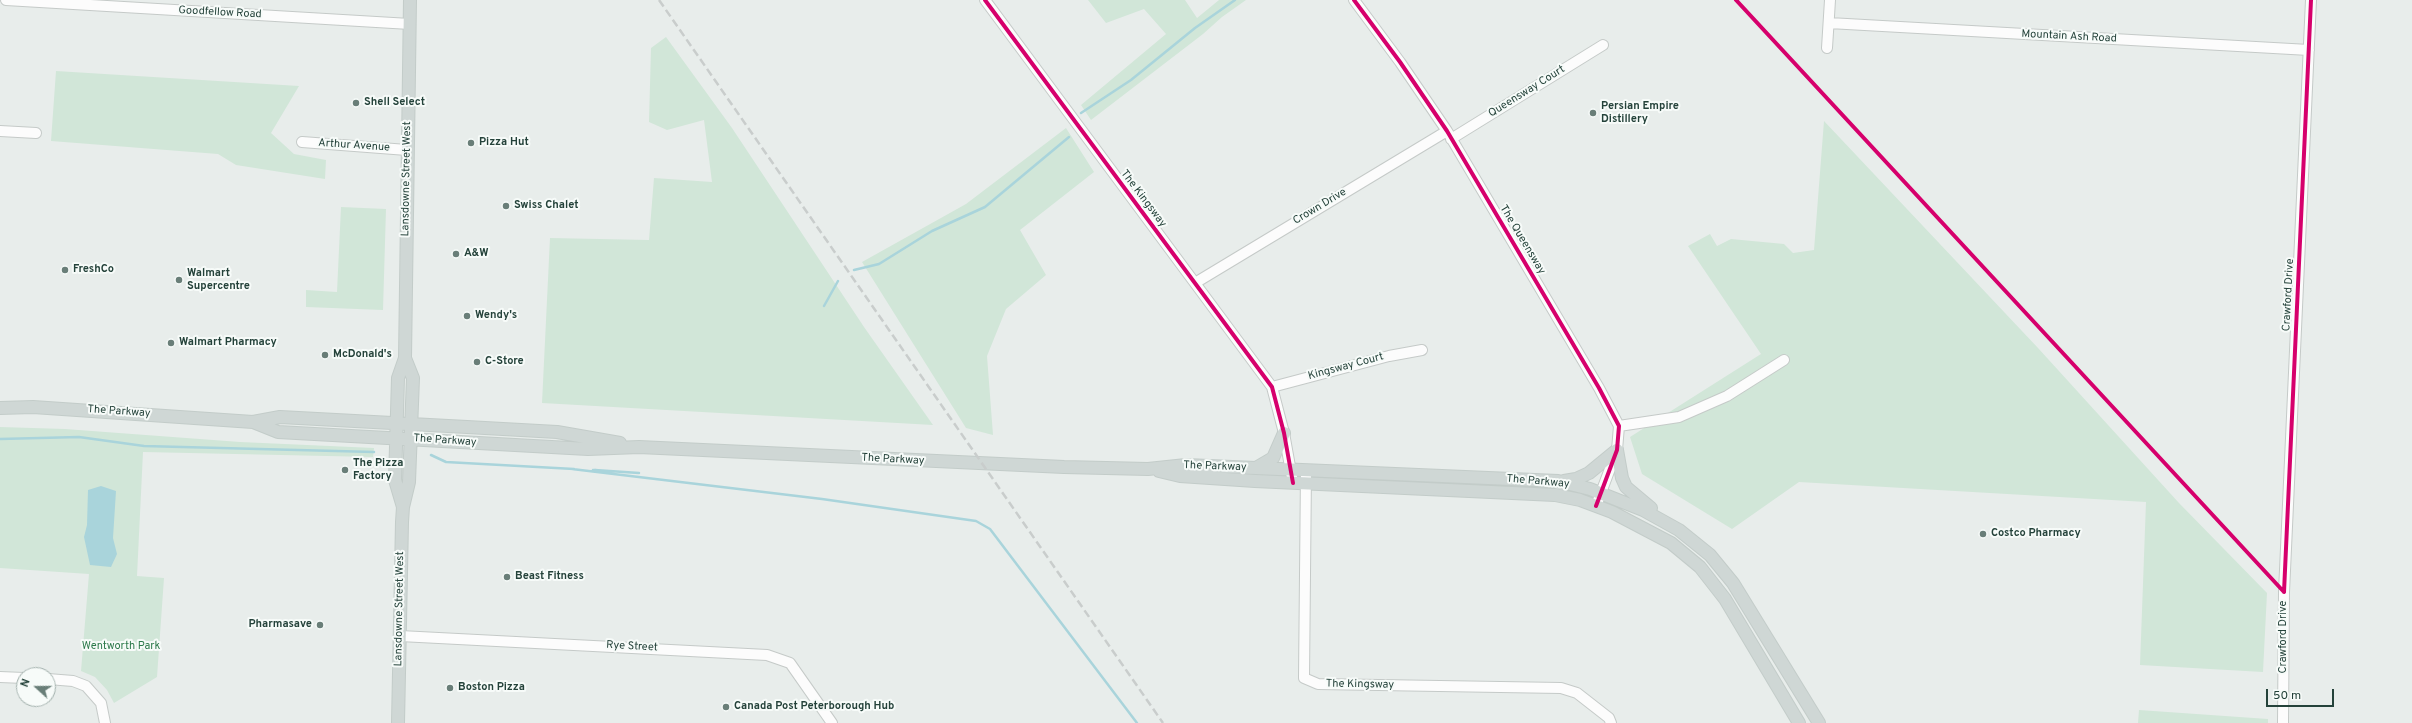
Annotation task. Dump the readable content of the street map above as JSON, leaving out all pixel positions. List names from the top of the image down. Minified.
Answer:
{"streets":{"main road":["Lansdowne Street West","The Parkway"],"street":["Goodfellow Road","Mountain Ash Road","Queensway Court","Arthur Avenue","The Kingsway","Crown Drive","The Queensway","Crawford Drive","Kingsway Court","Rye Street"]},"crossings":[["Goodfellow Road","Lansdowne Street West"],["Mountain Ash Road","Crawford Drive"],["Queensway Court","Crown Drive"],["Queensway Court","The Queensway"],["Arthur Avenue","Lansdowne Street West"],["Lansdowne Street West","The Parkway"],["Lansdowne Street West","Rye Street"],["The Kingsway","Crown Drive"],["The Kingsway","Kingsway Court"],["The Kingsway","The Parkway"],["Crown Drive","The Queensway"]],"parks":["Wentworth Park"],"places":["Shell Select","Persian Empire Distillery","Pizza Hut","Swiss Chalet","A&W","FreshCo","Walmart Supercentre","Wendy's","Walmart Pharmacy","McDonald's","C-Store","The Pizza Factory","Costco Pharmacy","Beast Fitness","Pharmasave","Boston Pizza","Canada Post Peterborough Hub"],"scale_bar":"50 m","north":"left"}
